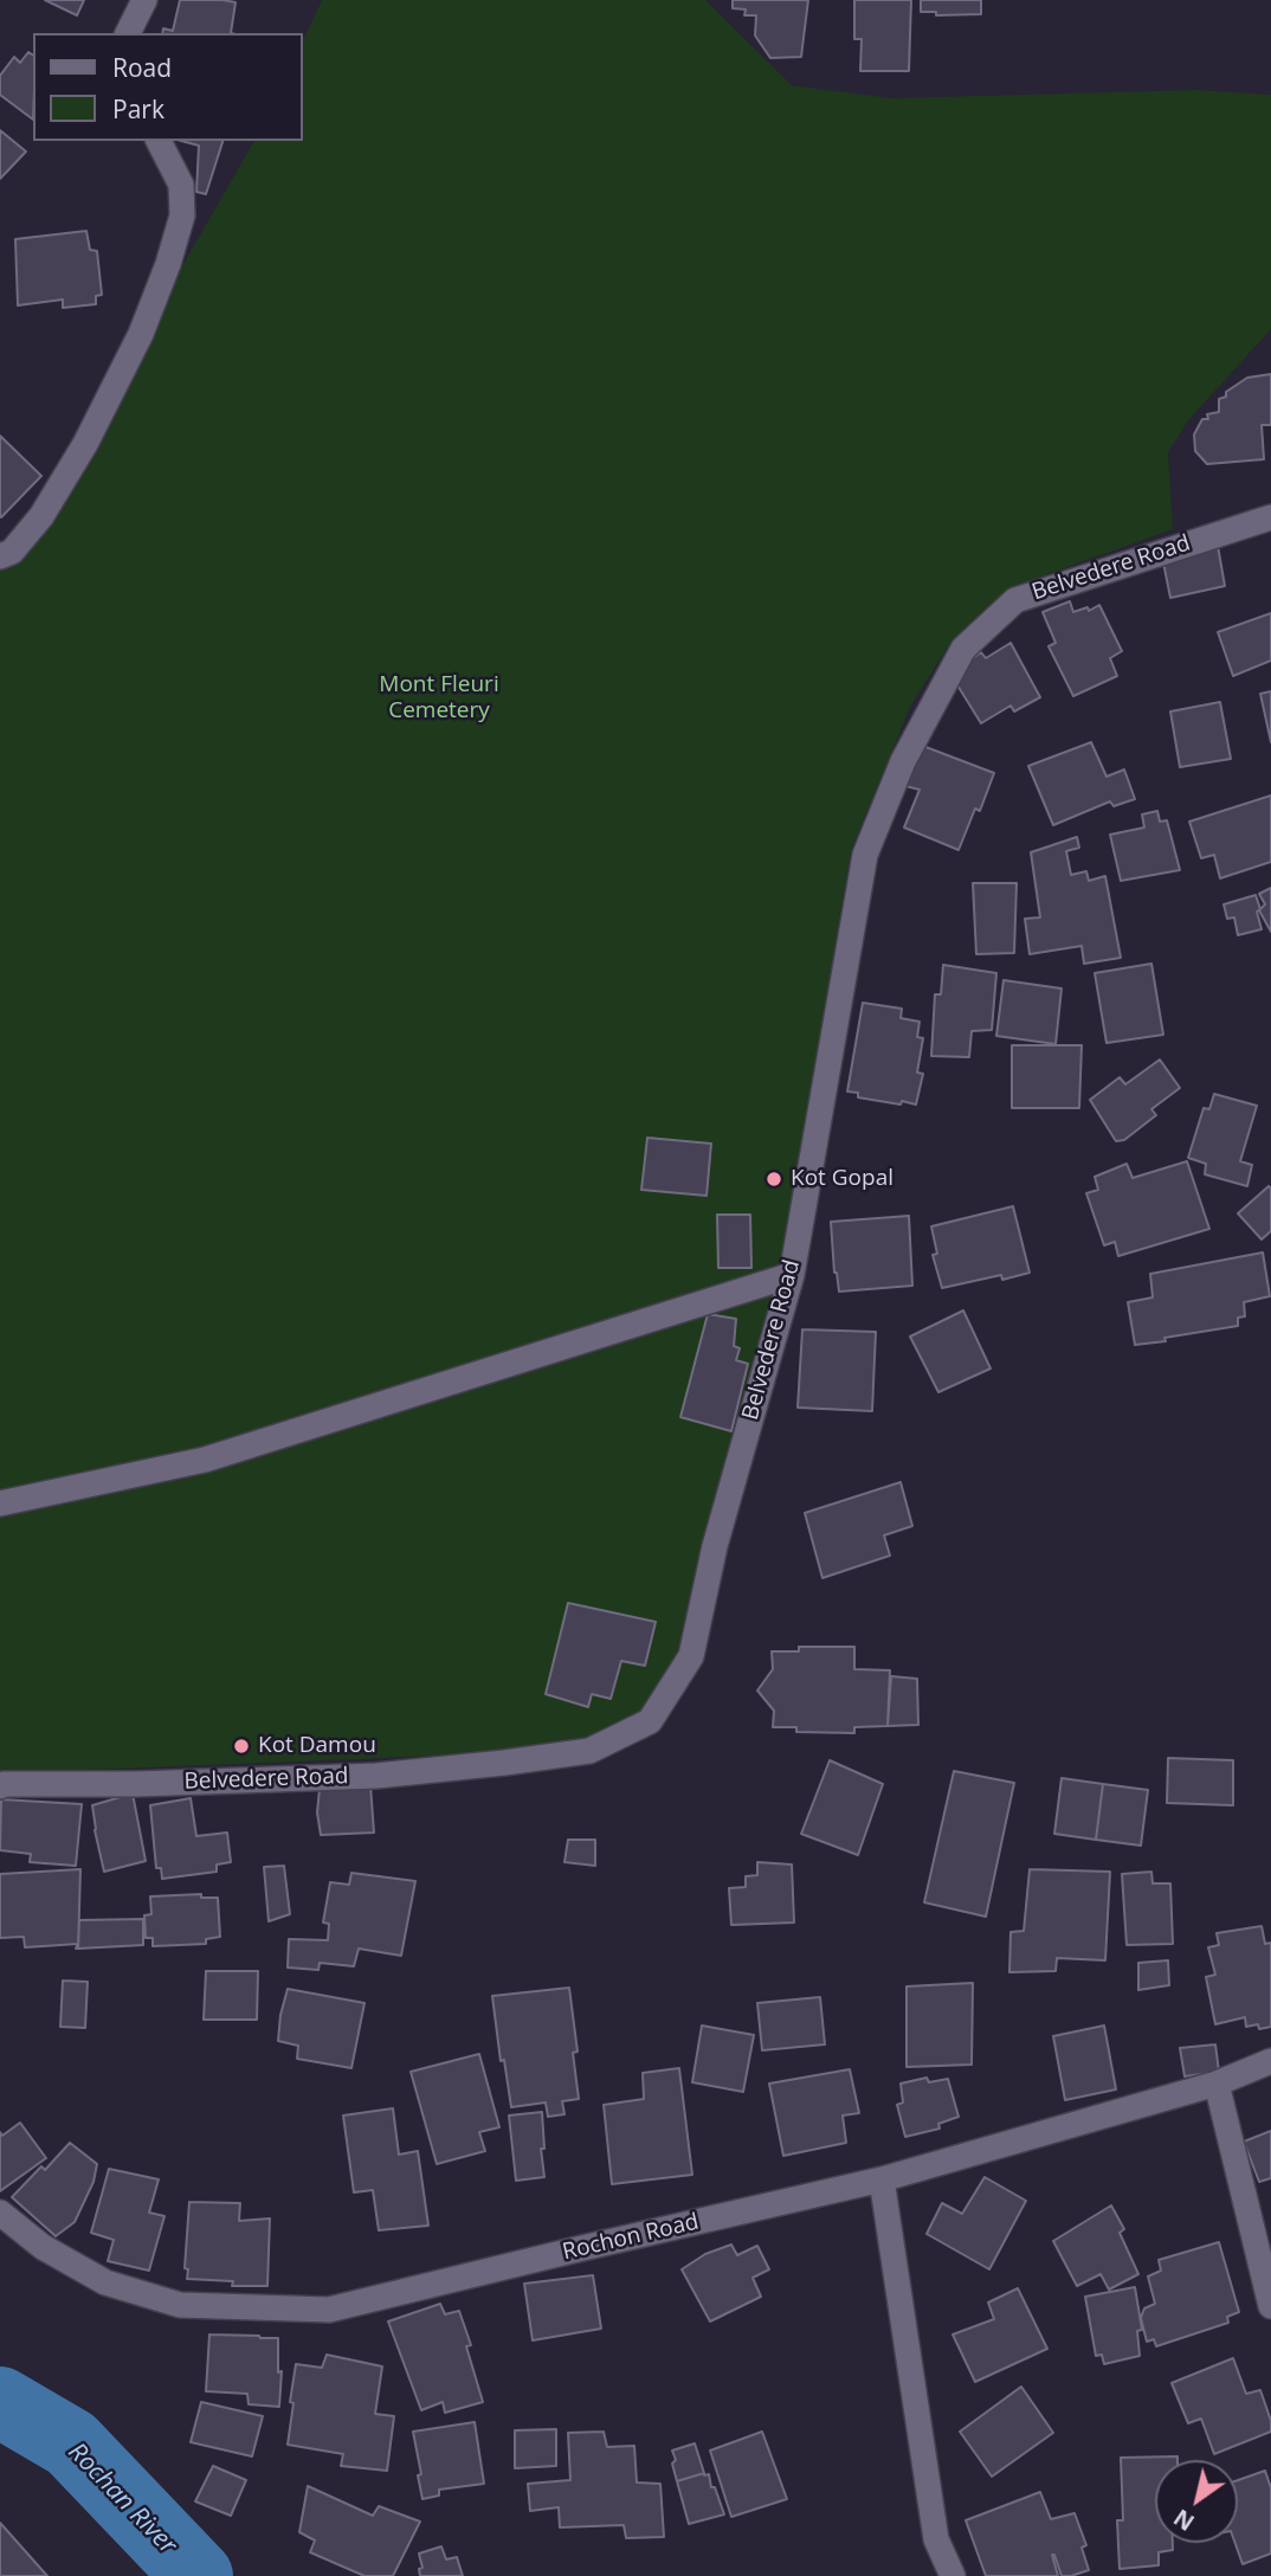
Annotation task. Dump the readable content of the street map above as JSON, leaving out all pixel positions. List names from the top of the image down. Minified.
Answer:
{"streets":{"street":["Belvedere Road","Rochon Road"]},"water":["Rochan River"],"parks":["Mont Fleuri Cemetery"],"places":["Kot Gopal","Kot Damou"],"legend":["Road","Park"],"north":"bottom left"}
